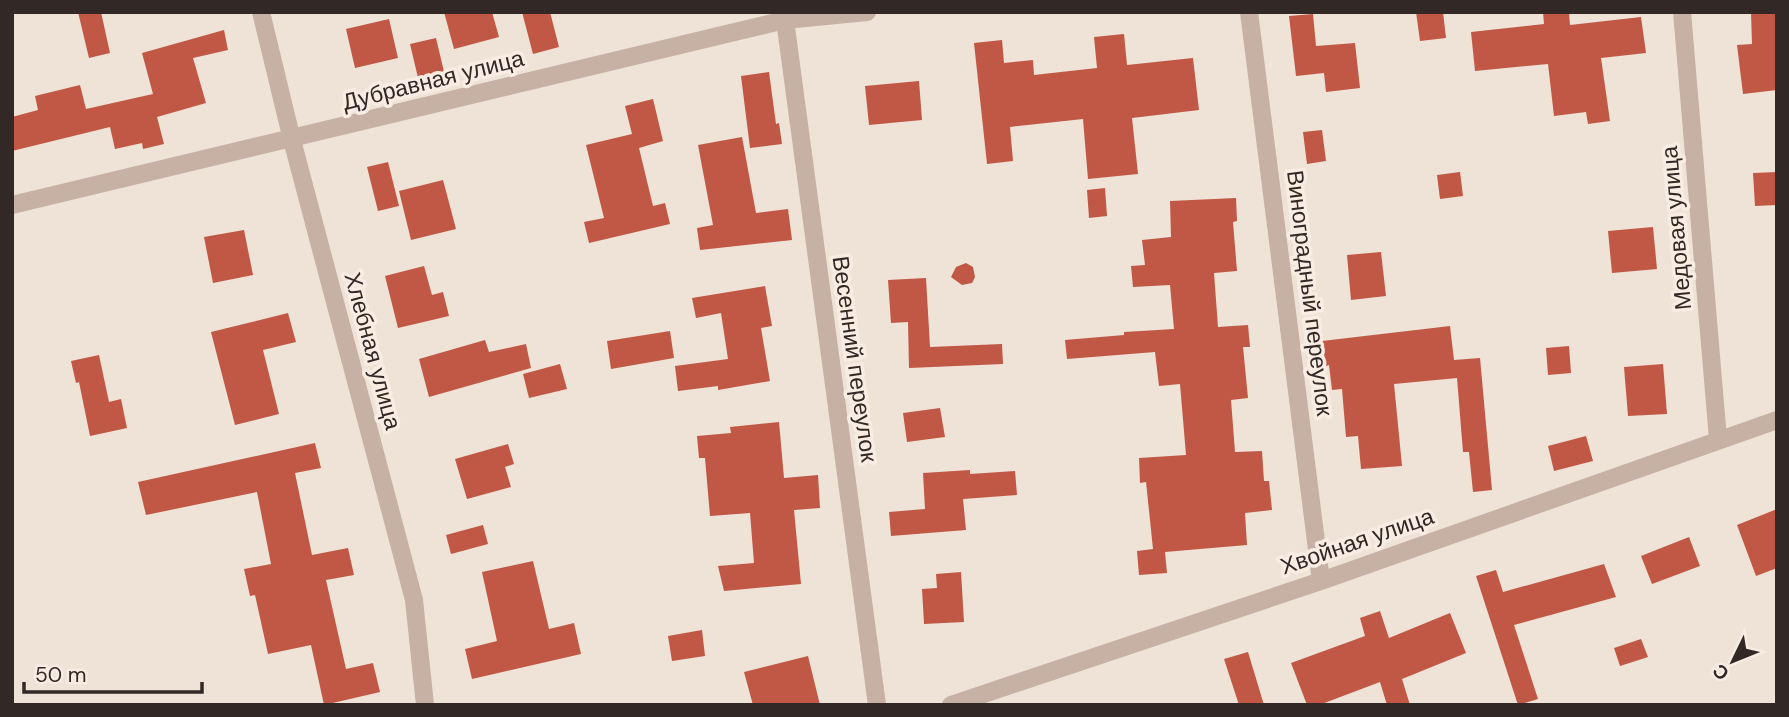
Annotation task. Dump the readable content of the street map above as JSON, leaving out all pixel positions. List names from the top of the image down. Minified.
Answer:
{"streets":{"street":["Дубравная улица","Медовая улица","Виноградный переулок","Хлебная улица","Весенний переулок","Хвойная улица"]},"crossings":[["Дубравная улица","Хлебная улица"],["Дубравная улица","Весенний переулок"],["Медовая улица","Хвойная улица"],["Виноградный переулок","Хвойная улица"]],"scale_bar":"50 m","north":"bottom left"}
